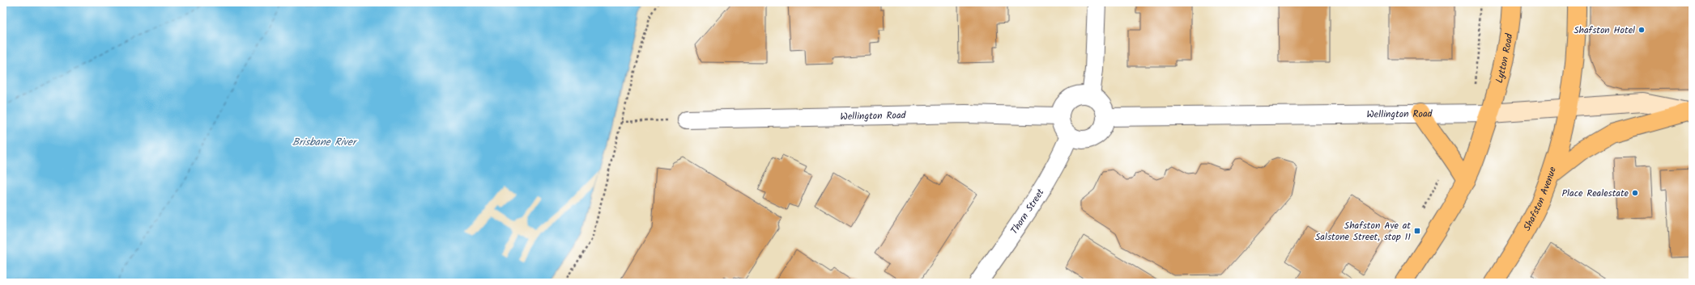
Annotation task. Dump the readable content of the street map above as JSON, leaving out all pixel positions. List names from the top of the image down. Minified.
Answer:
{"streets":{"main road":["Lytton Road","Wellington Road","Shafston Avenue"],"street":["Thorn Street"]},"crossings":[["Lytton Road","Wellington Road"],["Wellington Road","Shafston Avenue"],["Wellington Road","Thorn Street"]],"water":["Brisbane River"],"places":{"other":["Shafston Hotel","Place Realestate"],"transit":["Shafston Ave at Salstone Street, stop 11"]}}
